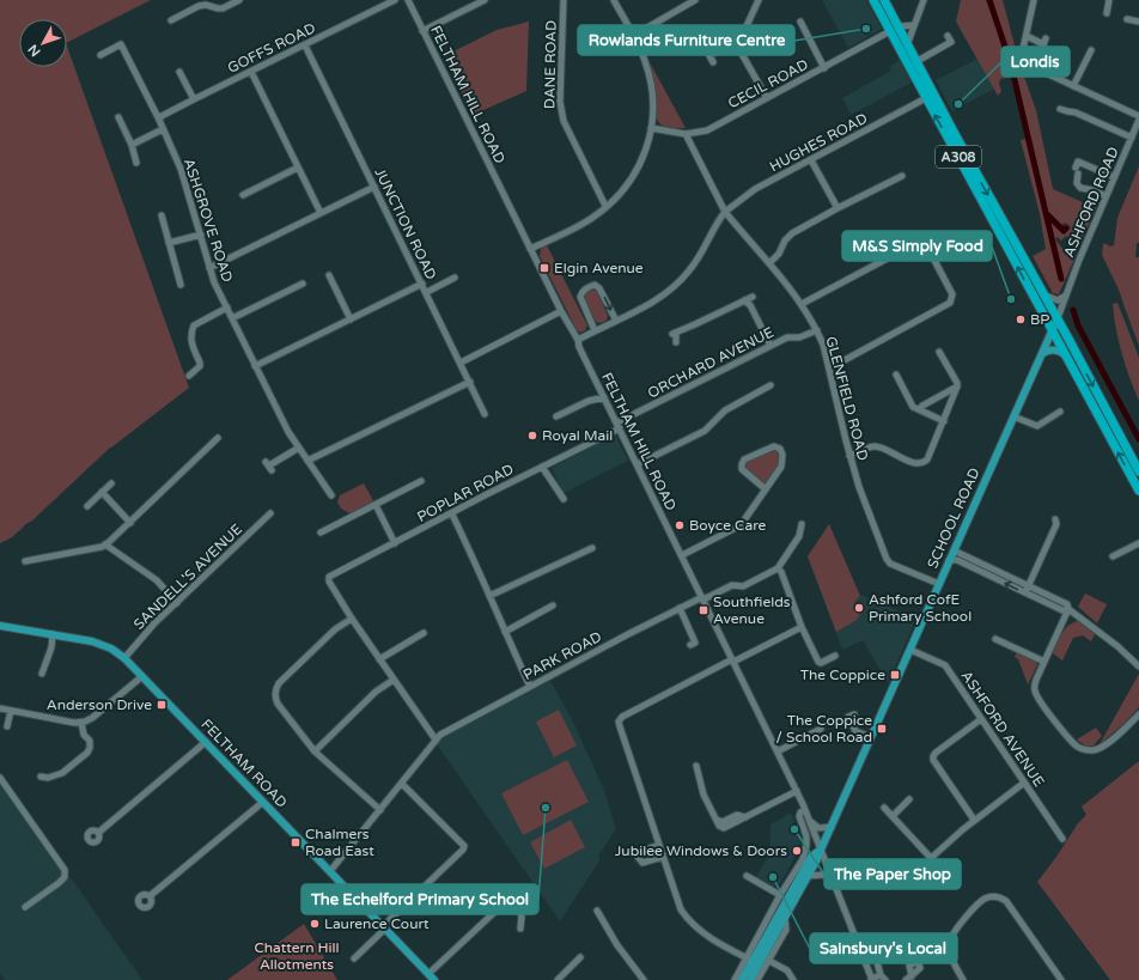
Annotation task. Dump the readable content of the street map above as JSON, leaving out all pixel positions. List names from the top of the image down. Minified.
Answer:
{"streets":{"highway":["A308"],"main road":["SCHOOL ROAD","FELTHAM ROAD"],"street":["GOFFS ROAD","DANE ROAD","CECIL ROAD","FELTHAM HILL ROAD","HUGHES ROAD","ASHFORD ROAD","ASHGROVE ROAD","JUNCTION ROAD","ORCHARD AVENUE","GLENFIELD ROAD","POPLAR ROAD","SANDELL'S AVENUE","PARK ROAD","ASHFORD AVENUE"]},"crossings":[["GOFFS ROAD","ASHGROVE ROAD"],["GOFFS ROAD","JUNCTION ROAD"],["CECIL ROAD","A308"],["CECIL ROAD","GLENFIELD ROAD"],["FELTHAM HILL ROAD","ORCHARD AVENUE"],["FELTHAM HILL ROAD","POPLAR ROAD"],["FELTHAM HILL ROAD","SCHOOL ROAD"],["FELTHAM HILL ROAD","PARK ROAD"],["HUGHES ROAD","A308"],["HUGHES ROAD","GLENFIELD ROAD"],["A308","ASHFORD ROAD"],["A308","SCHOOL ROAD"],["ASHFORD ROAD","SCHOOL ROAD"],["ORCHARD AVENUE","GLENFIELD ROAD"],["ORCHARD AVENUE","POPLAR ROAD"],["GLENFIELD ROAD","SCHOOL ROAD"],["SCHOOL ROAD","ASHFORD AVENUE"],["SANDELL'S AVENUE","FELTHAM ROAD"]],"parks":["Chattern Hill Allotments"],"places":{"other":["Rowlands Furniture Centre","Londis","M&S Simply Food","BP","Royal Mail","Boyce Care","Ashford CofE Primary School","The Echelford Primary School","The Paper Shop","Jubilee Windows & Doors","Sainsbury's Local","Laurence Court"],"transit":["Elgin Avenue","Southfields Avenue","The Coppice","Anderson Drive","The Coppice / School Road","Chalmers Road East"]},"north":"bottom left"}
